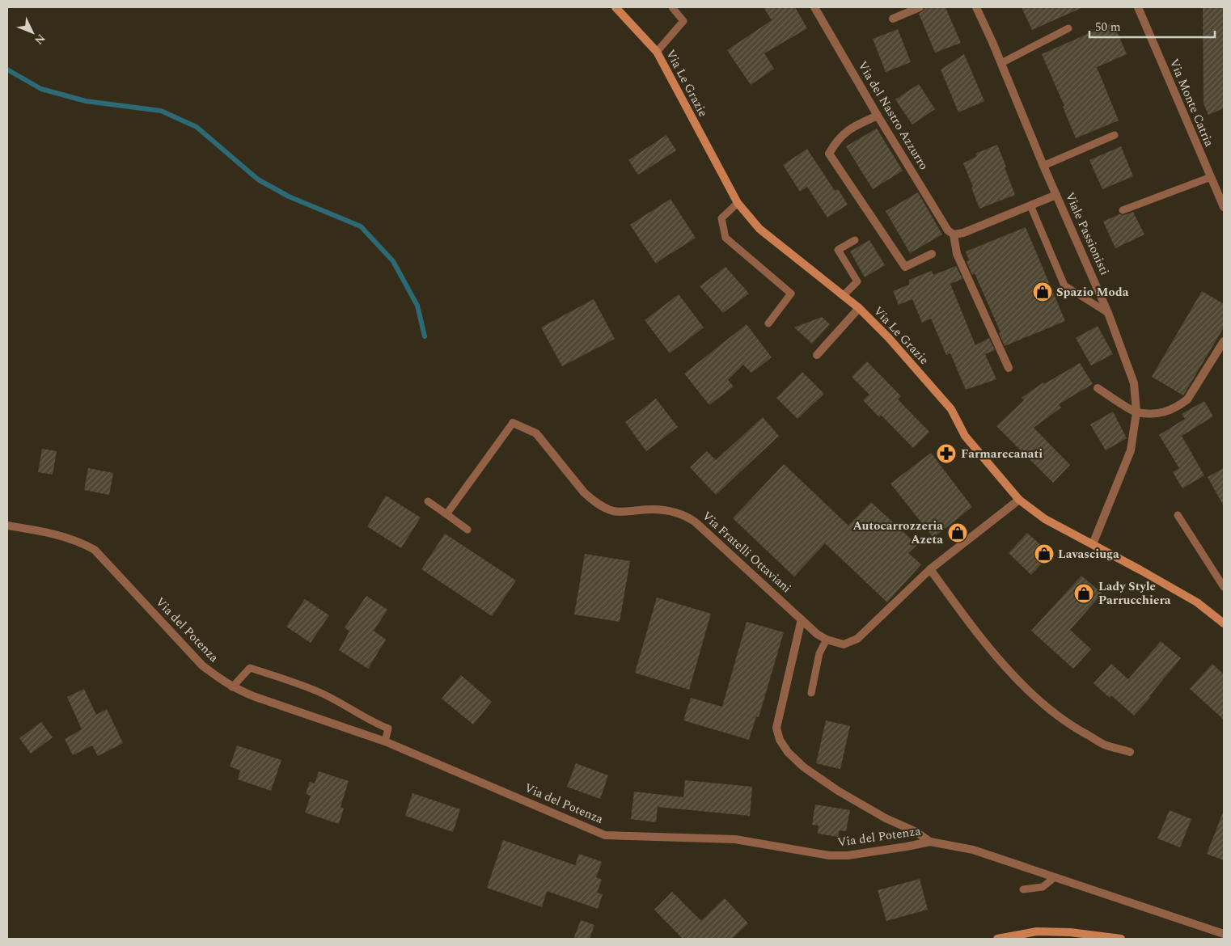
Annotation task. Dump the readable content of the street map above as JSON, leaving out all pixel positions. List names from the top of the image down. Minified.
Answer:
{"streets":{"main road":["Via Le Grazie"],"street":["Via Monte Catria","Via del Nastro Azzurro","Viale Passionisti","Via Fratelli Ottaviani","Via del Potenza"]},"crossings":[["Via Le Grazie","Viale Passionisti"],["Via Le Grazie","Via Fratelli Ottaviani"]],"places":{"shop":["Spazio Moda","Autocarrozzeria Azeta","Lavasciuga","Lady Style Parrucchiera"],"pharmacy":["Farmarecanati"]},"scale_bar":"50 m","north":"bottom right"}
